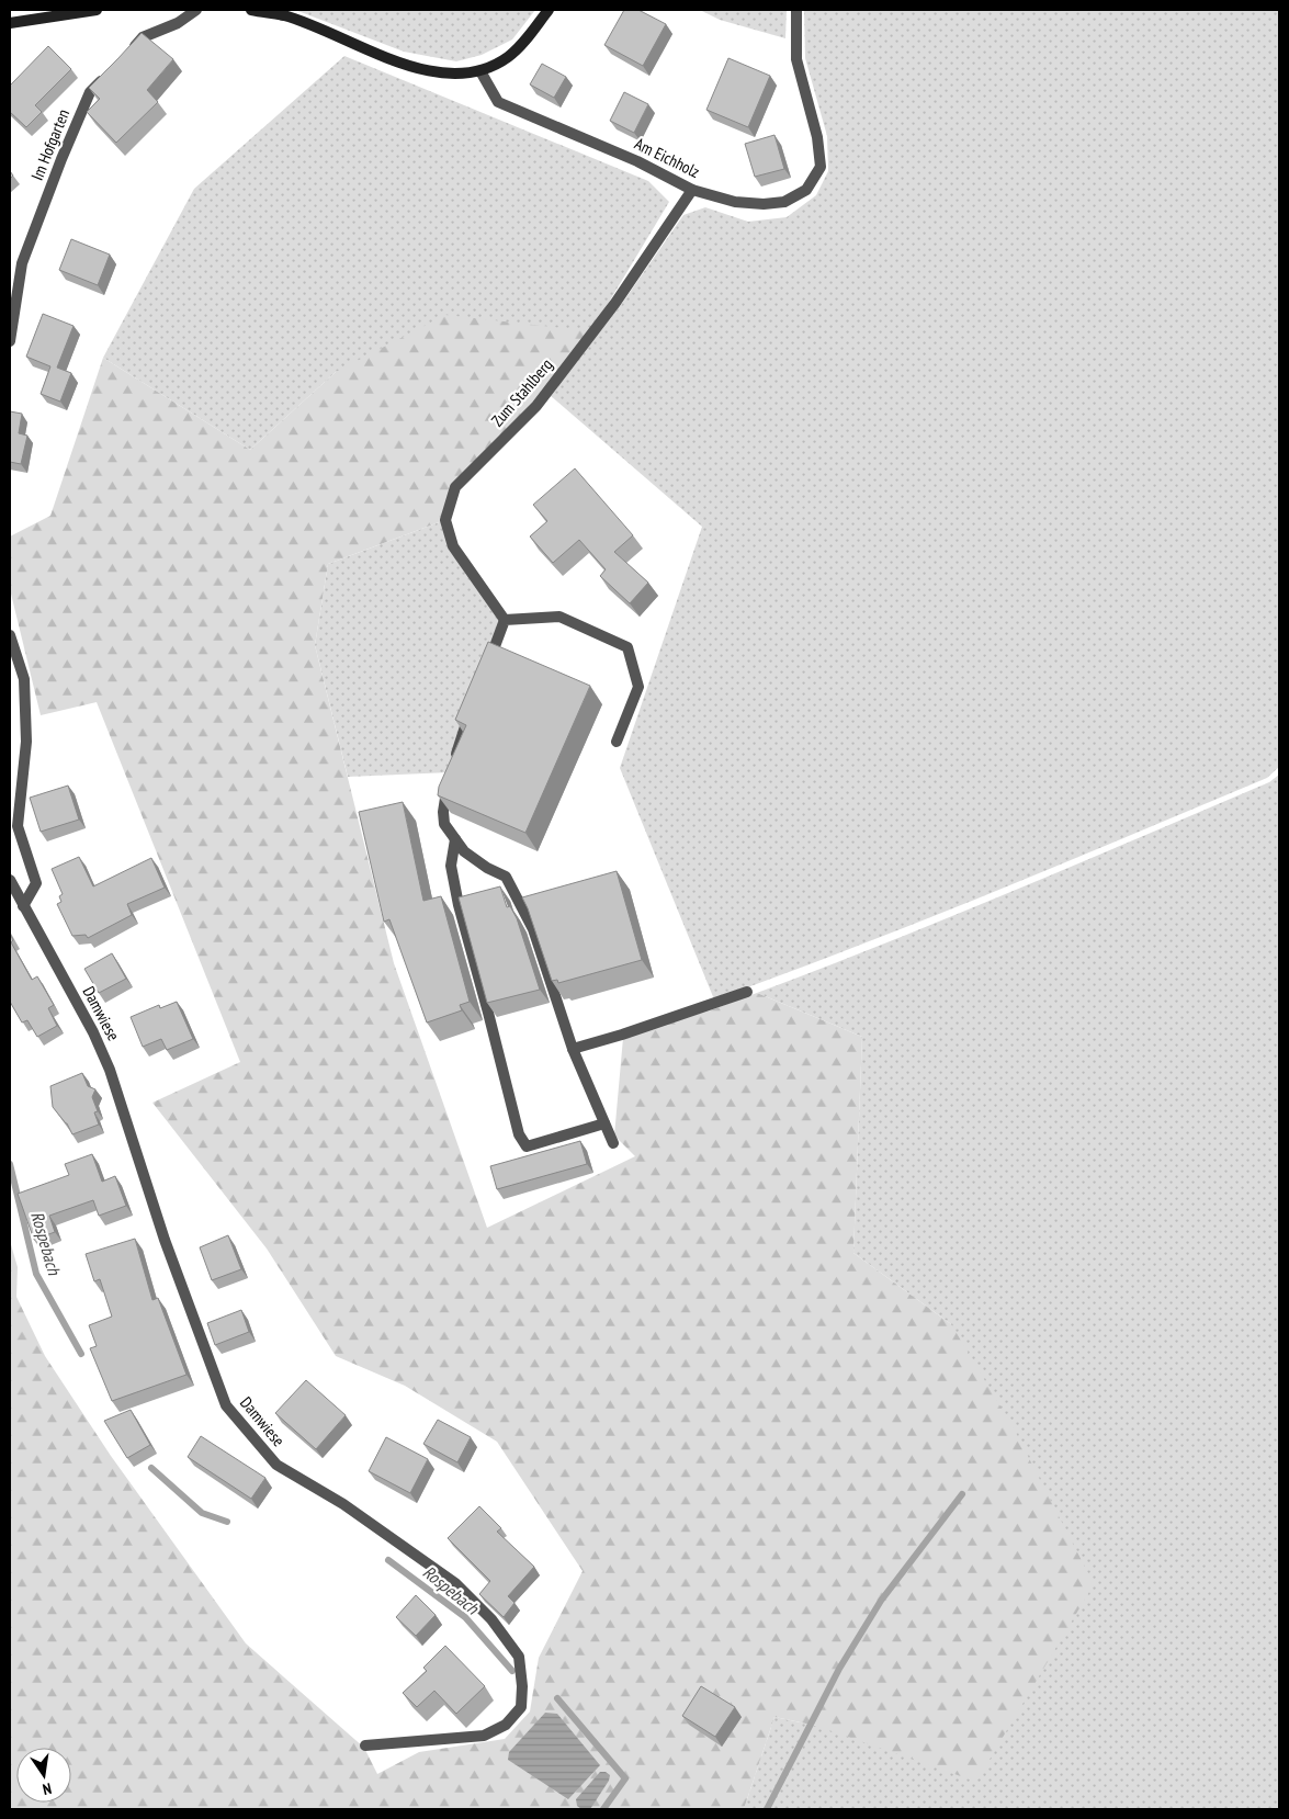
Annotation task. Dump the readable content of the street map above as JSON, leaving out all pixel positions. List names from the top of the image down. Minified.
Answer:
{"streets":{"street":["Im Hofgarten","Am Eichholz","Zum Stahlberg","Damwiese"]},"crossings":[["Am Eichholz","Zum Stahlberg"]],"water":["Rospebach"],"north":"bottom"}
